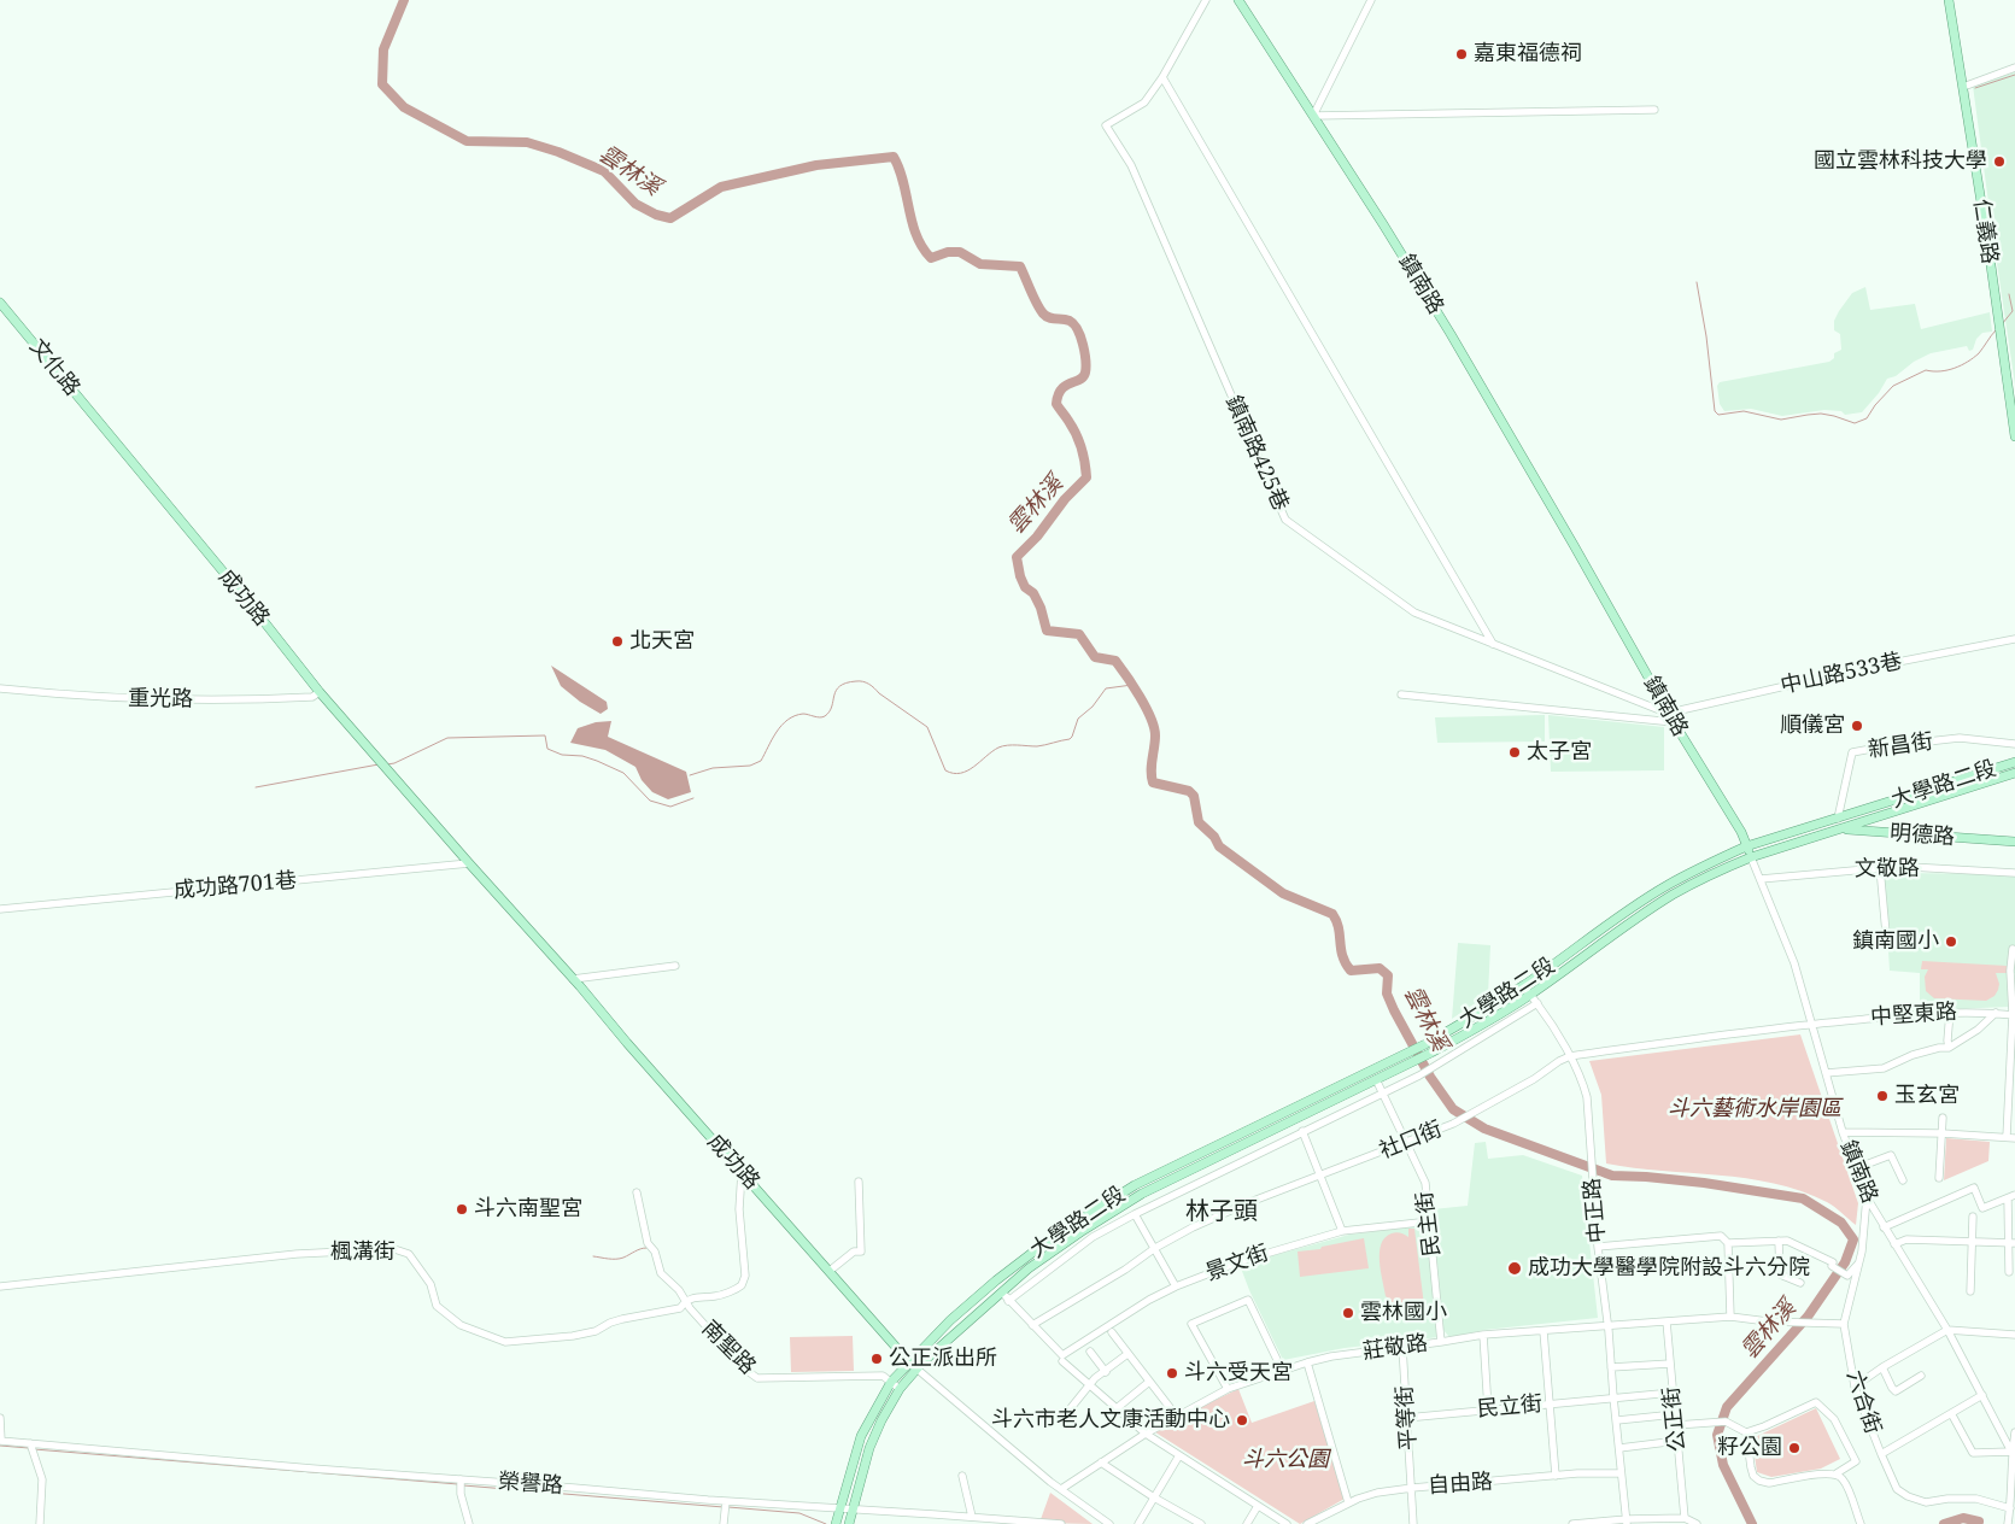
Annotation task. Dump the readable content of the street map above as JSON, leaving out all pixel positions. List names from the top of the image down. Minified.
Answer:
{"streets":{"main road":["仁義路","鎮南路","文化路","成功路","大學路二段","明德路"],"street":["鎮南路425巷","中山路533巷","重光路","新昌街","文敬路","成功路701巷","中堅東路","社口街","中正路","民主街","楓溝街","景文街","南聖路","莊敬路","六合街","民立街","平等街","公正街","榮譽路","自由路"]},"crossings":[["鎮南路","鎮南路425巷"],["鎮南路","中山路533巷"],["鎮南路","大學路二段"],["鎮南路","文敬路"],["鎮南路","中堅東路"],["鎮南路","社口街"],["鎮南路","六合街"],["文化路","成功路"],["鎮南路425巷","中山路533巷"],["成功路","重光路"],["成功路","大學路二段"],["成功路","成功路701巷"],["成功路","楓溝街"],["成功路","莊敬路"],["新昌街","大學路二段"],["大學路二段","明德路"],["大學路二段","中正路"],["大學路二段","民主街"],["中堅東路","社口街"],["社口街","中正路"],["社口街","民主街"],["中正路","莊敬路"],["中正路","民立街"],["中正路","自由路"],["民主街","景文街"],["民主街","莊敬路"],["楓溝街","南聖路"],["莊敬路","六合街"],["莊敬路","平等街"],["莊敬路","公正街"],["民立街","平等街"],["民立街","公正街"],["平等街","自由路"]],"districts":["林子頭"],"water":["雲林溪"],"parks":["斗六藝術水岸園區","斗六公園"],"places":["嘉東福德祠","國立雲林科技大學","北天宮","順儀宮","太子宮","鎮南國小","玉玄宮","斗六南聖宮","成功大學醫學院附設斗六分院","雲林國小","公正派出所","斗六受天宮","斗六市老人文康活動中心","籽公園"]}
